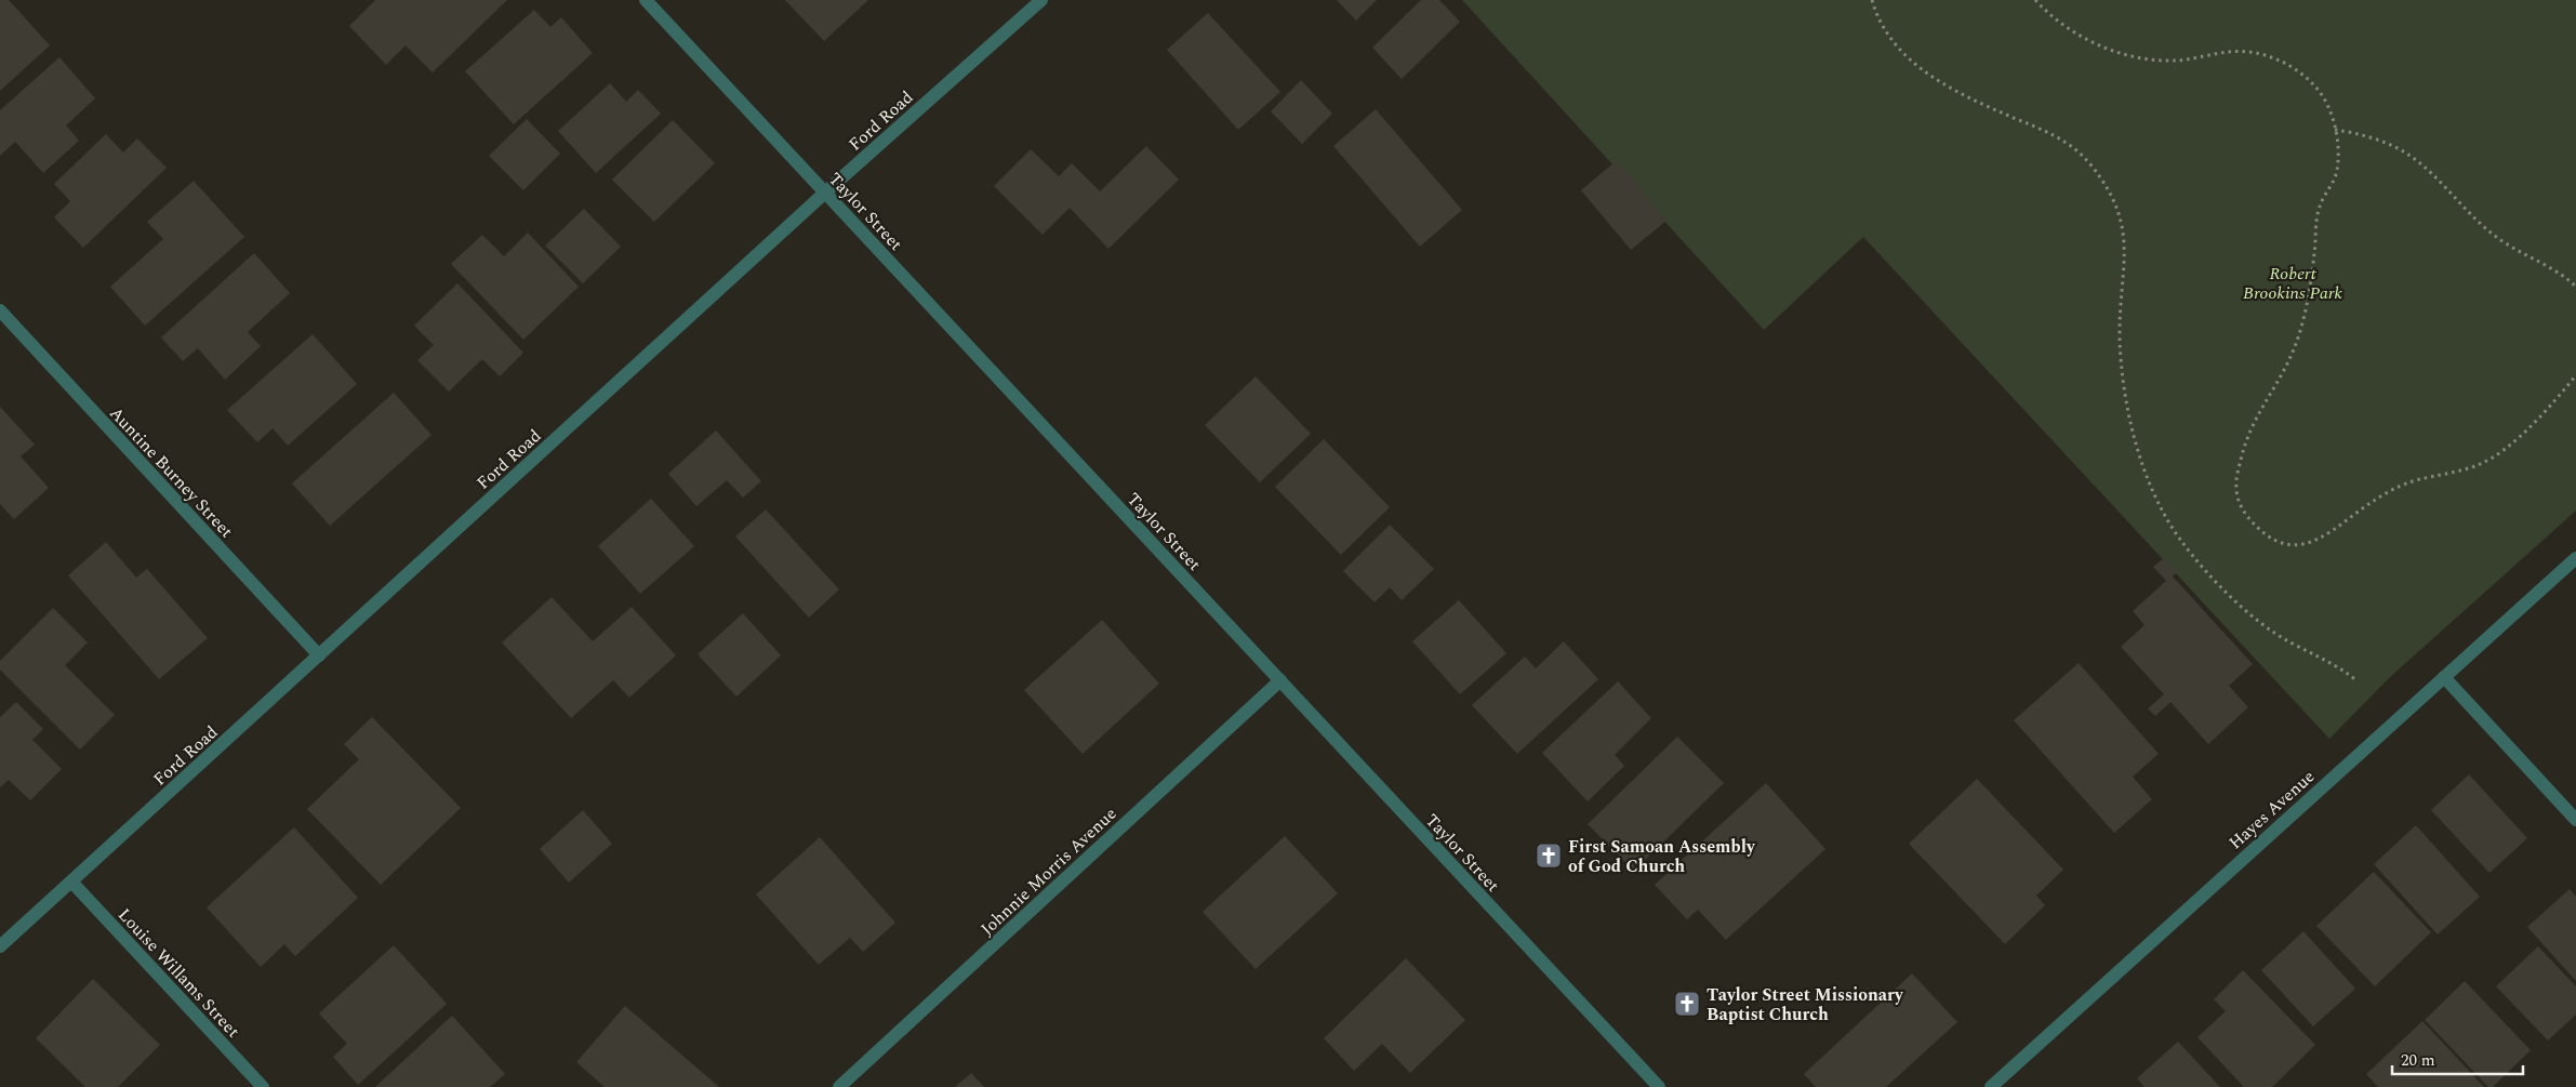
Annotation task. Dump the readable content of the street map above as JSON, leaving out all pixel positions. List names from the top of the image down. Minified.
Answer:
{"streets":{"street":["Ford Road","Taylor Street","Auntine Burney Street","Hayes Avenue","Johnnie Morris Avenue","Louise Willams Street"]},"crossings":[["Ford Road","Taylor Street"],["Ford Road","Auntine Burney Street"],["Ford Road","Louise Willams Street"],["Taylor Street","Johnnie Morris Avenue"]],"parks":["Robert Brookins Park"],"places":{"church":["First Samoan Assembly of God Church","Taylor Street Missionary Baptist Church"]},"scale_bar":"20 m"}
